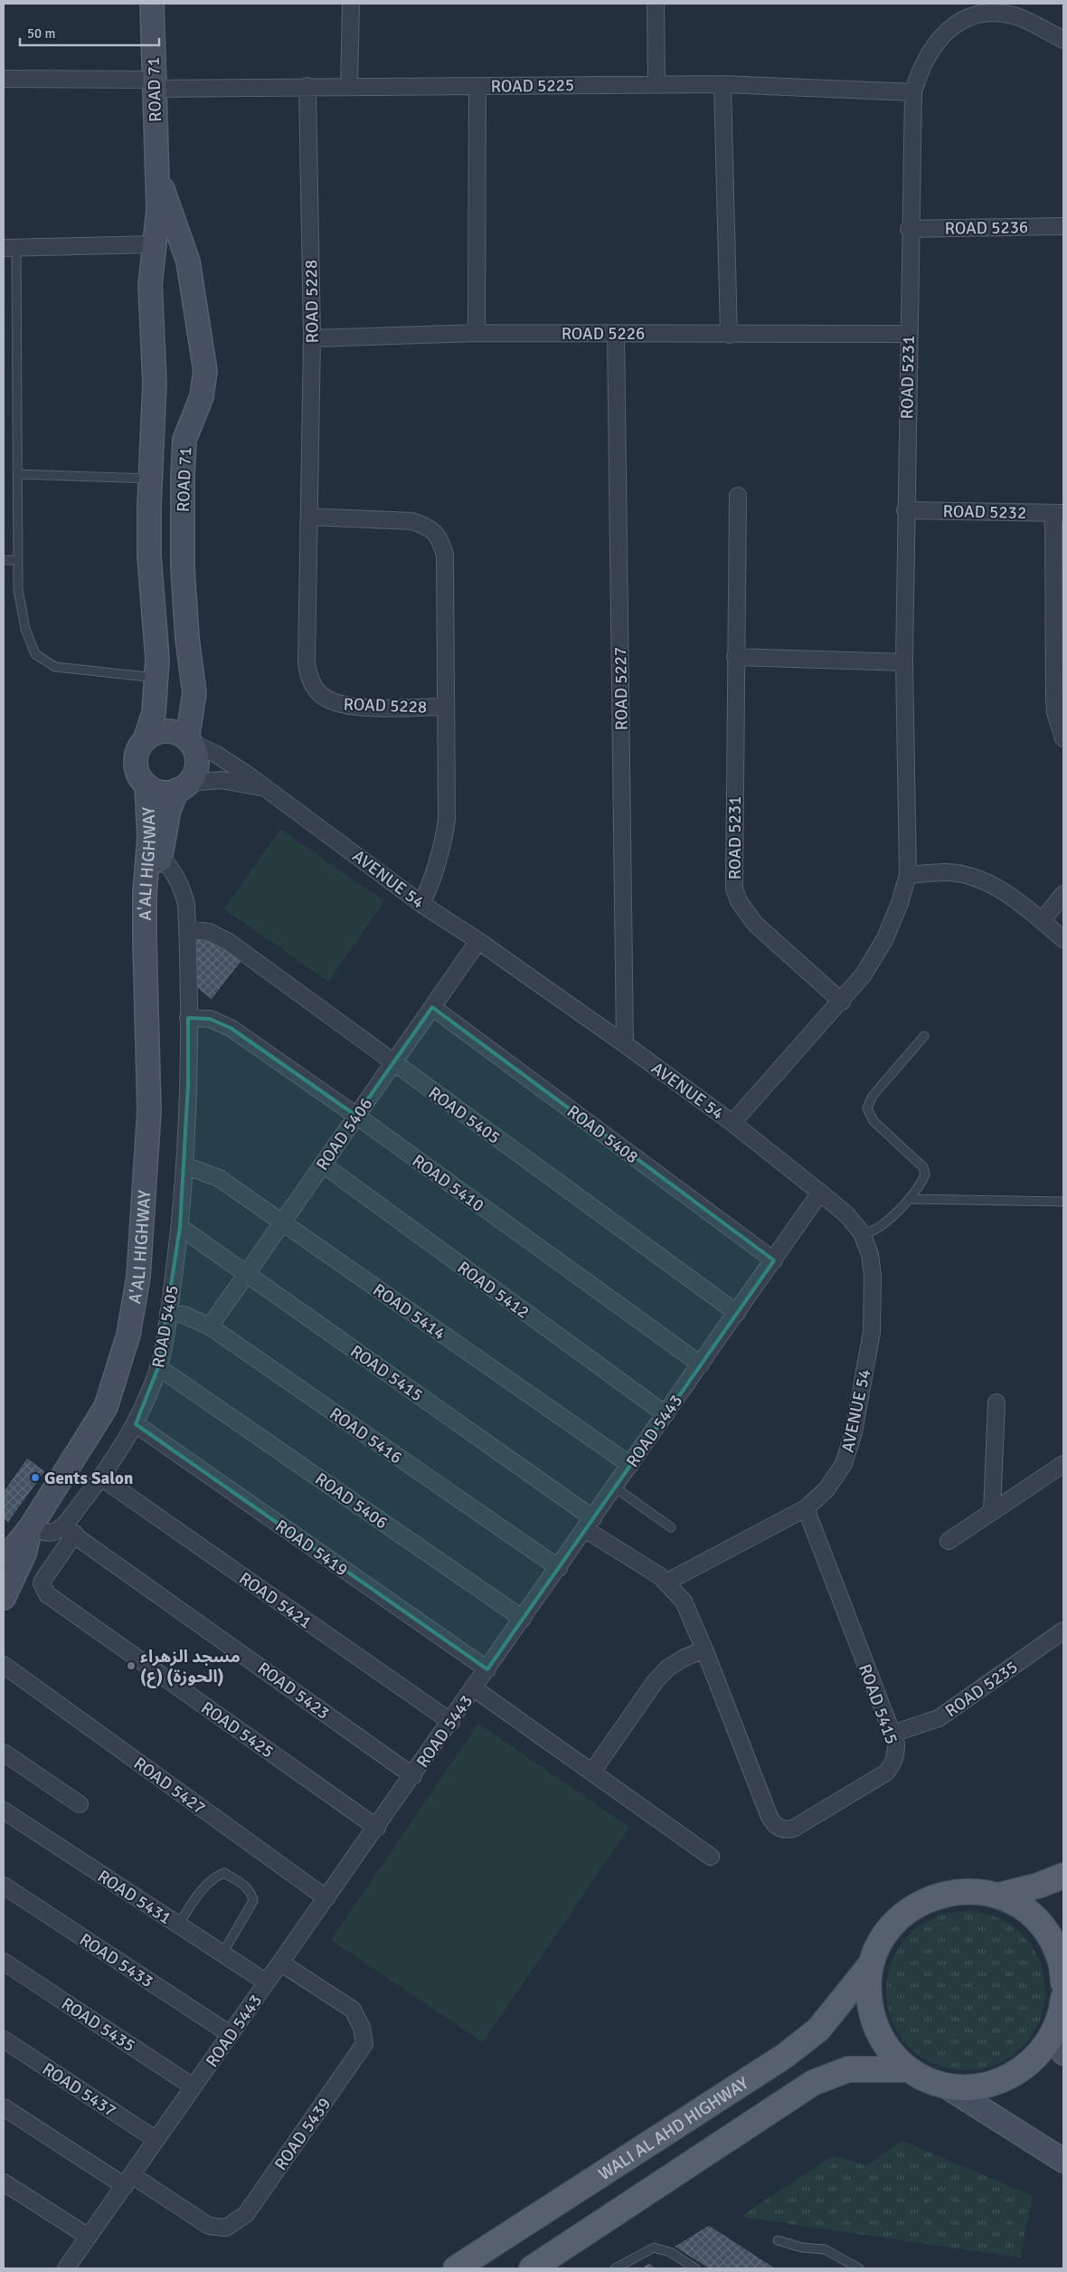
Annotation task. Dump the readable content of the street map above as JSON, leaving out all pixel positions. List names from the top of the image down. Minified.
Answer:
{"streets":{"main road":["WALI AL AHD HIGHWAY"],"street":["ROAD 5225","ROAD 71","ROAD 5236","ROAD 5228","ROAD 5226","ROAD 5231","ROAD 5232","ROAD 5227","A'ALI HIGHWAY","AVENUE 54","ROAD 5405","ROAD 5406","ROAD 5408","ROAD 5410","ROAD 5412","ROAD 5414","ROAD 5415","ROAD 5443","ROAD 5416","ROAD 5419","ROAD 5421","ROAD 5235","ROAD 5423","ROAD 5425","ROAD 5427","ROAD 5431","ROAD 5433","ROAD 5435","ROAD 5437","ROAD 5439"]},"crossings":[["ROAD 5225","ROAD 71"],["ROAD 5225","ROAD 5228"],["ROAD 5225","ROAD 5231"],["ROAD 71","A'ALI HIGHWAY"],["ROAD 71","AVENUE 54"],["ROAD 5236","ROAD 5231"],["ROAD 5228","ROAD 5226"],["ROAD 5228","AVENUE 54"],["ROAD 5226","ROAD 5231"],["ROAD 5226","ROAD 5227"],["ROAD 5231","ROAD 5232"],["ROAD 5231","AVENUE 54"],["ROAD 5227","AVENUE 54"],["A'ALI HIGHWAY","AVENUE 54"],["A'ALI HIGHWAY","ROAD 5405"],["AVENUE 54","ROAD 5406"],["AVENUE 54","ROAD 5415"],["AVENUE 54","ROAD 5443"],["ROAD 5405","ROAD 5406"],["ROAD 5405","ROAD 5410"],["ROAD 5405","ROAD 5414"],["ROAD 5405","ROAD 5415"],["ROAD 5405","ROAD 5443"],["ROAD 5405","ROAD 5416"],["ROAD 5405","ROAD 5419"],["ROAD 5405","ROAD 5421"],["ROAD 5405","ROAD 5423"],["ROAD 5405","ROAD 5425"],["ROAD 5406","ROAD 5408"],["ROAD 5406","ROAD 5410"],["ROAD 5406","ROAD 5412"],["ROAD 5406","ROAD 5414"],["ROAD 5406","ROAD 5415"],["ROAD 5406","ROAD 5443"],["ROAD 5406","ROAD 5416"],["ROAD 5408","ROAD 5443"],["ROAD 5410","ROAD 5443"],["ROAD 5412","ROAD 5443"],["ROAD 5414","ROAD 5443"],["ROAD 5415","ROAD 5443"],["ROAD 5415","ROAD 5235"],["ROAD 5443","ROAD 5416"],["ROAD 5443","ROAD 5419"],["ROAD 5443","ROAD 5421"],["ROAD 5443","ROAD 5423"],["ROAD 5443","ROAD 5425"],["ROAD 5443","ROAD 5427"],["ROAD 5443","ROAD 5431"],["ROAD 5443","ROAD 5433"],["ROAD 5443","ROAD 5435"],["ROAD 5443","ROAD 5437"],["ROAD 5443","ROAD 5439"],["ROAD 5423","ROAD 5425"]],"places":["Gents Salon","مسجد الزهراء (ع) (الحوزة)"],"scale_bar":"50 m"}
